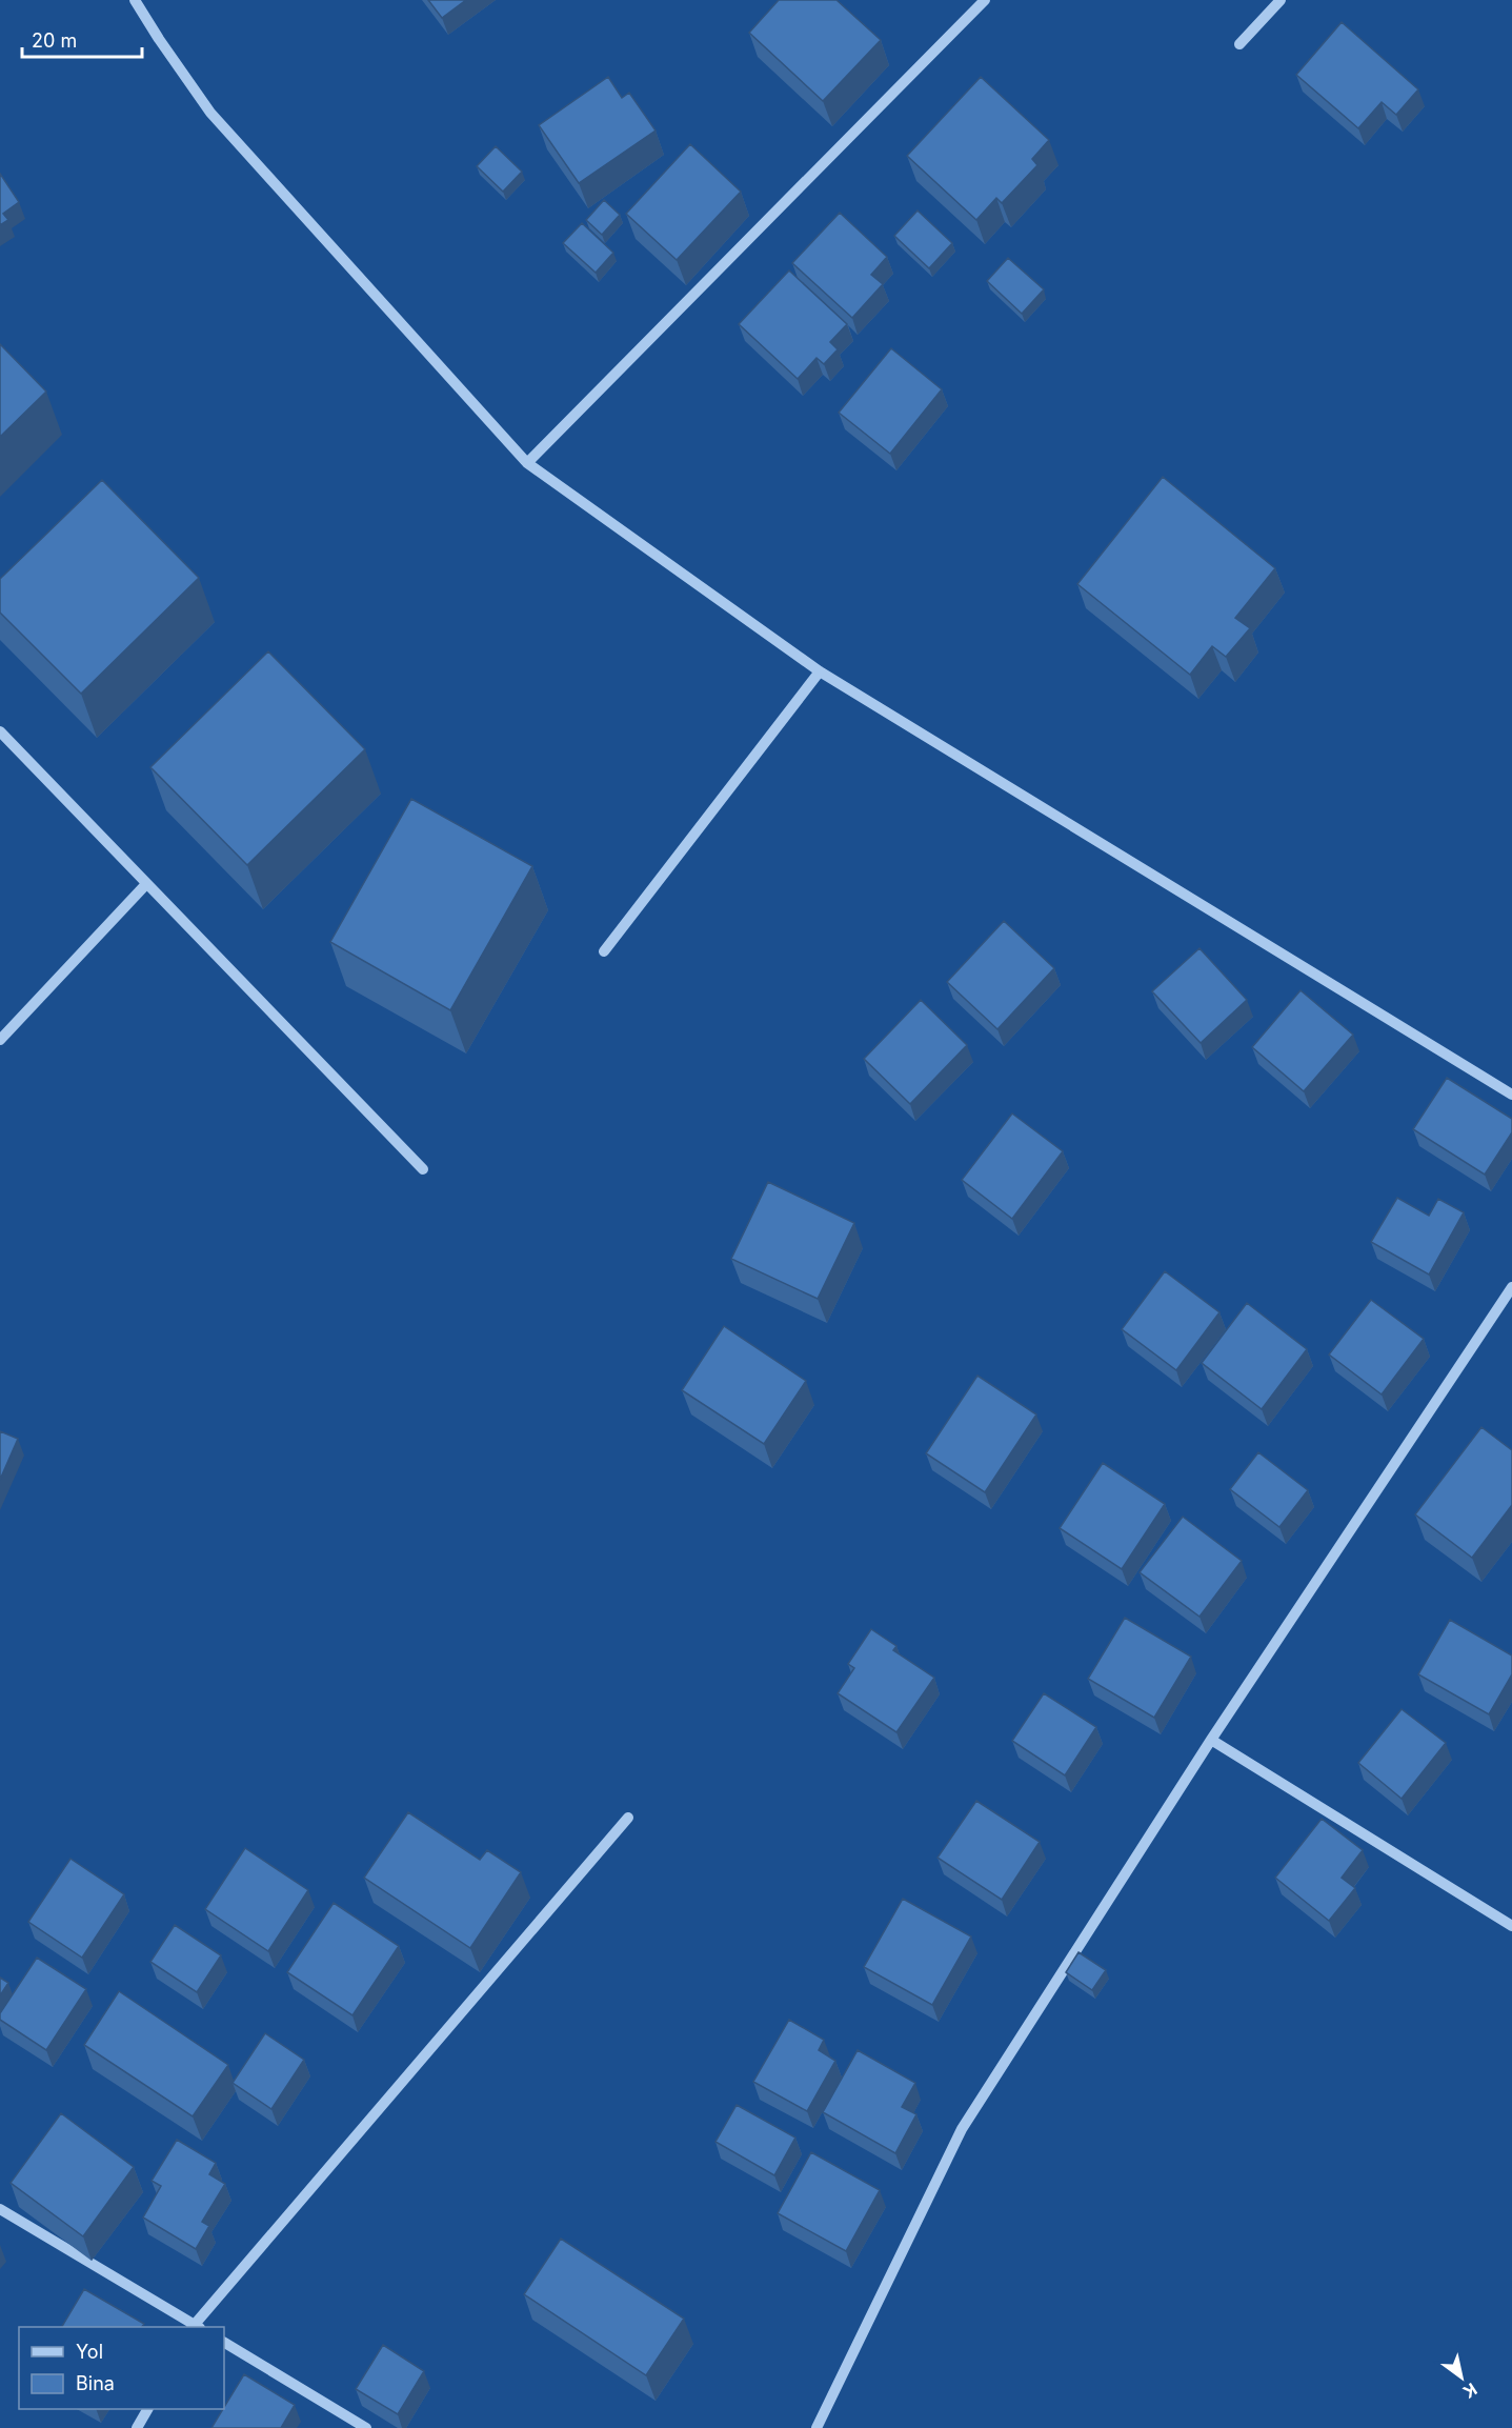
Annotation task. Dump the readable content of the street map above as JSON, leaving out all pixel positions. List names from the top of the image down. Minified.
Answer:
{"legend":["Yol","Bina"],"scale_bar":"20 m","north":"bottom right"}
